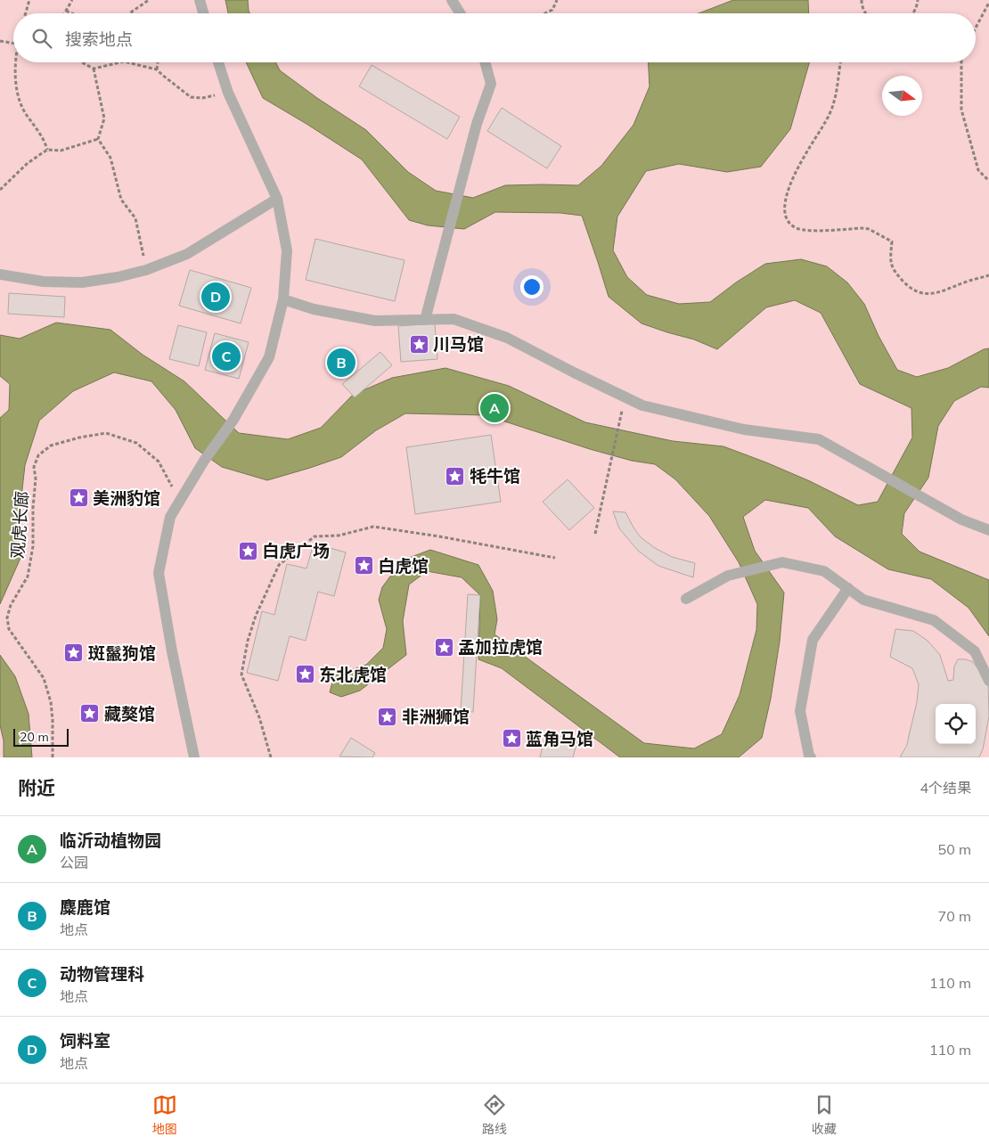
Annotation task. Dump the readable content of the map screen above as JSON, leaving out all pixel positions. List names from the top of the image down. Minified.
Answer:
{"streets":{"path":["观虎长廊"]},"places":{"place":["川马馆","牦牛馆","美洲豹馆","白虎广场","白虎馆","孟加拉虎馆","斑鬣狗馆","东北虎馆","藏獒馆","非洲狮馆","蓝角马馆"]},"scale_bar":"20 m","north":"right","page":{"search":"搜索地点","pins":["D","C","B","A"],"scale":"20 m","heading":["附近","4个结果"],"list":[{"mark":"A","name":"临沂动植物园","note":"公园","value":"50 m"},{"mark":"B","name":"麋鹿馆","note":"地点","value":"70 m"},{"mark":"C","name":"动物管理科","note":"地点","value":"110 m"},{"mark":"D","name":"饲料室","note":"地点","value":"110 m"}],"nav":["地图","路线","收藏"]}}
